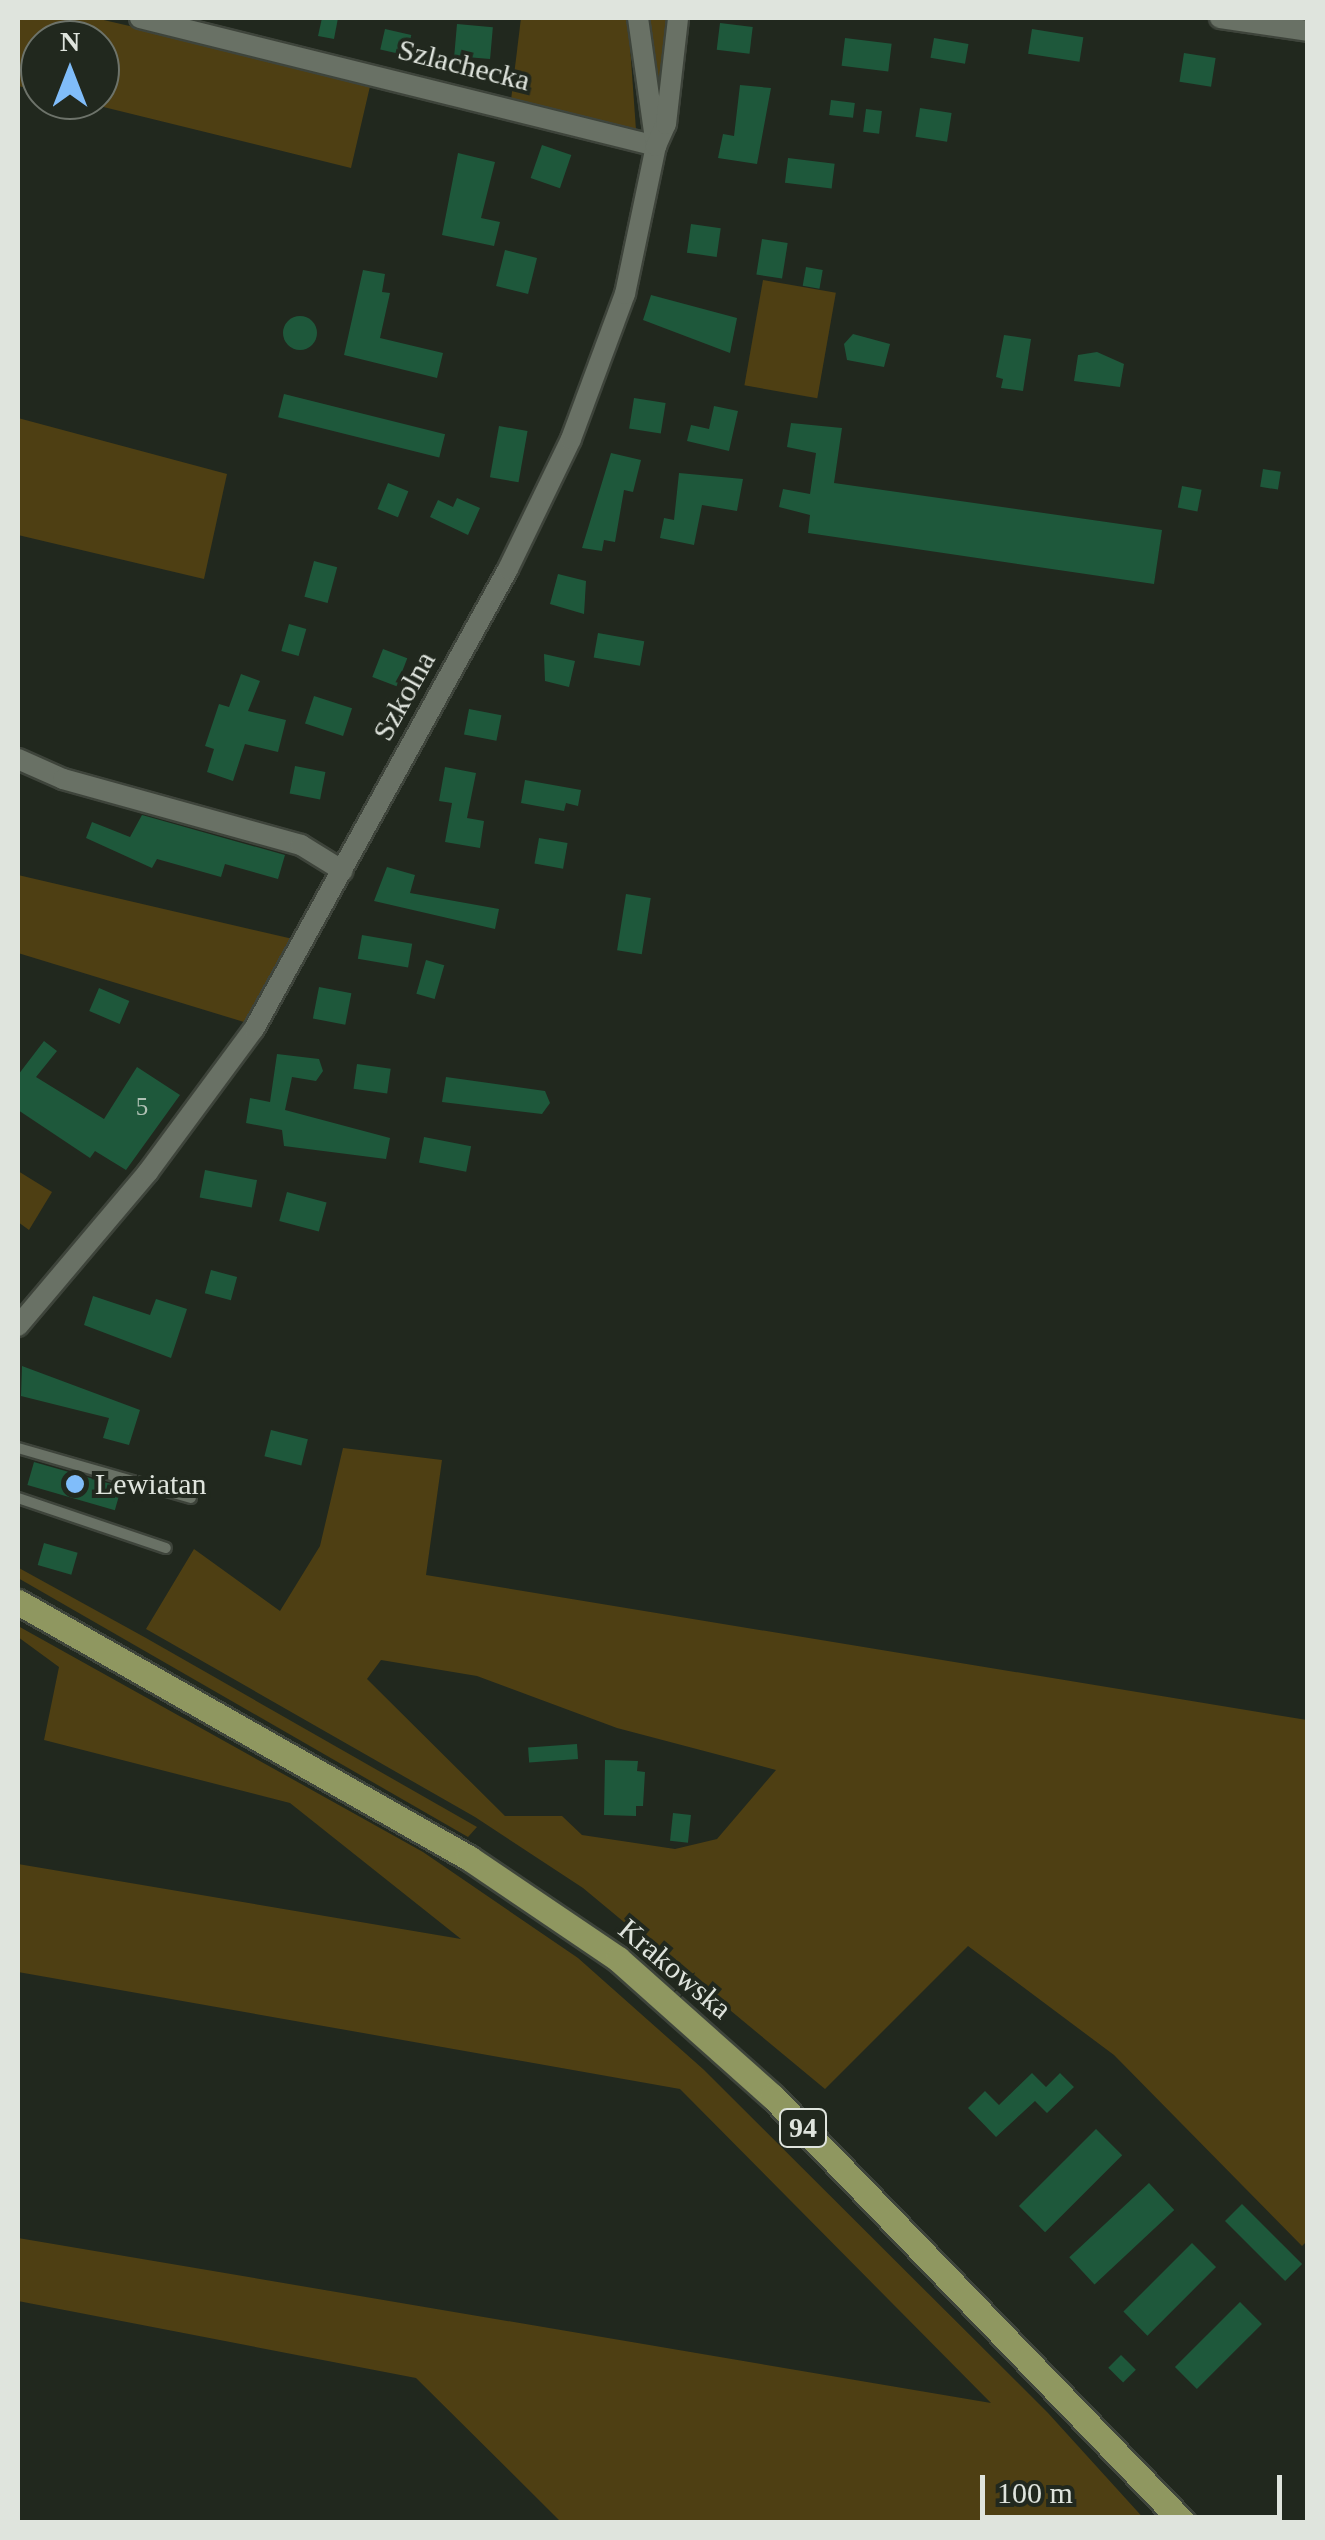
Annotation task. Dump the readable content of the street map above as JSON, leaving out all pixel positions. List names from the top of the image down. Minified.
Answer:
{"streets":{"main road":["Krakowska","94"],"street":["Szlachecka","Szkolna"]},"crossings":[["Szlachecka","Szkolna"]],"places":["Lewiatan"],"house_numbers":["5"],"scale_bar":"100 m","north":"top"}
